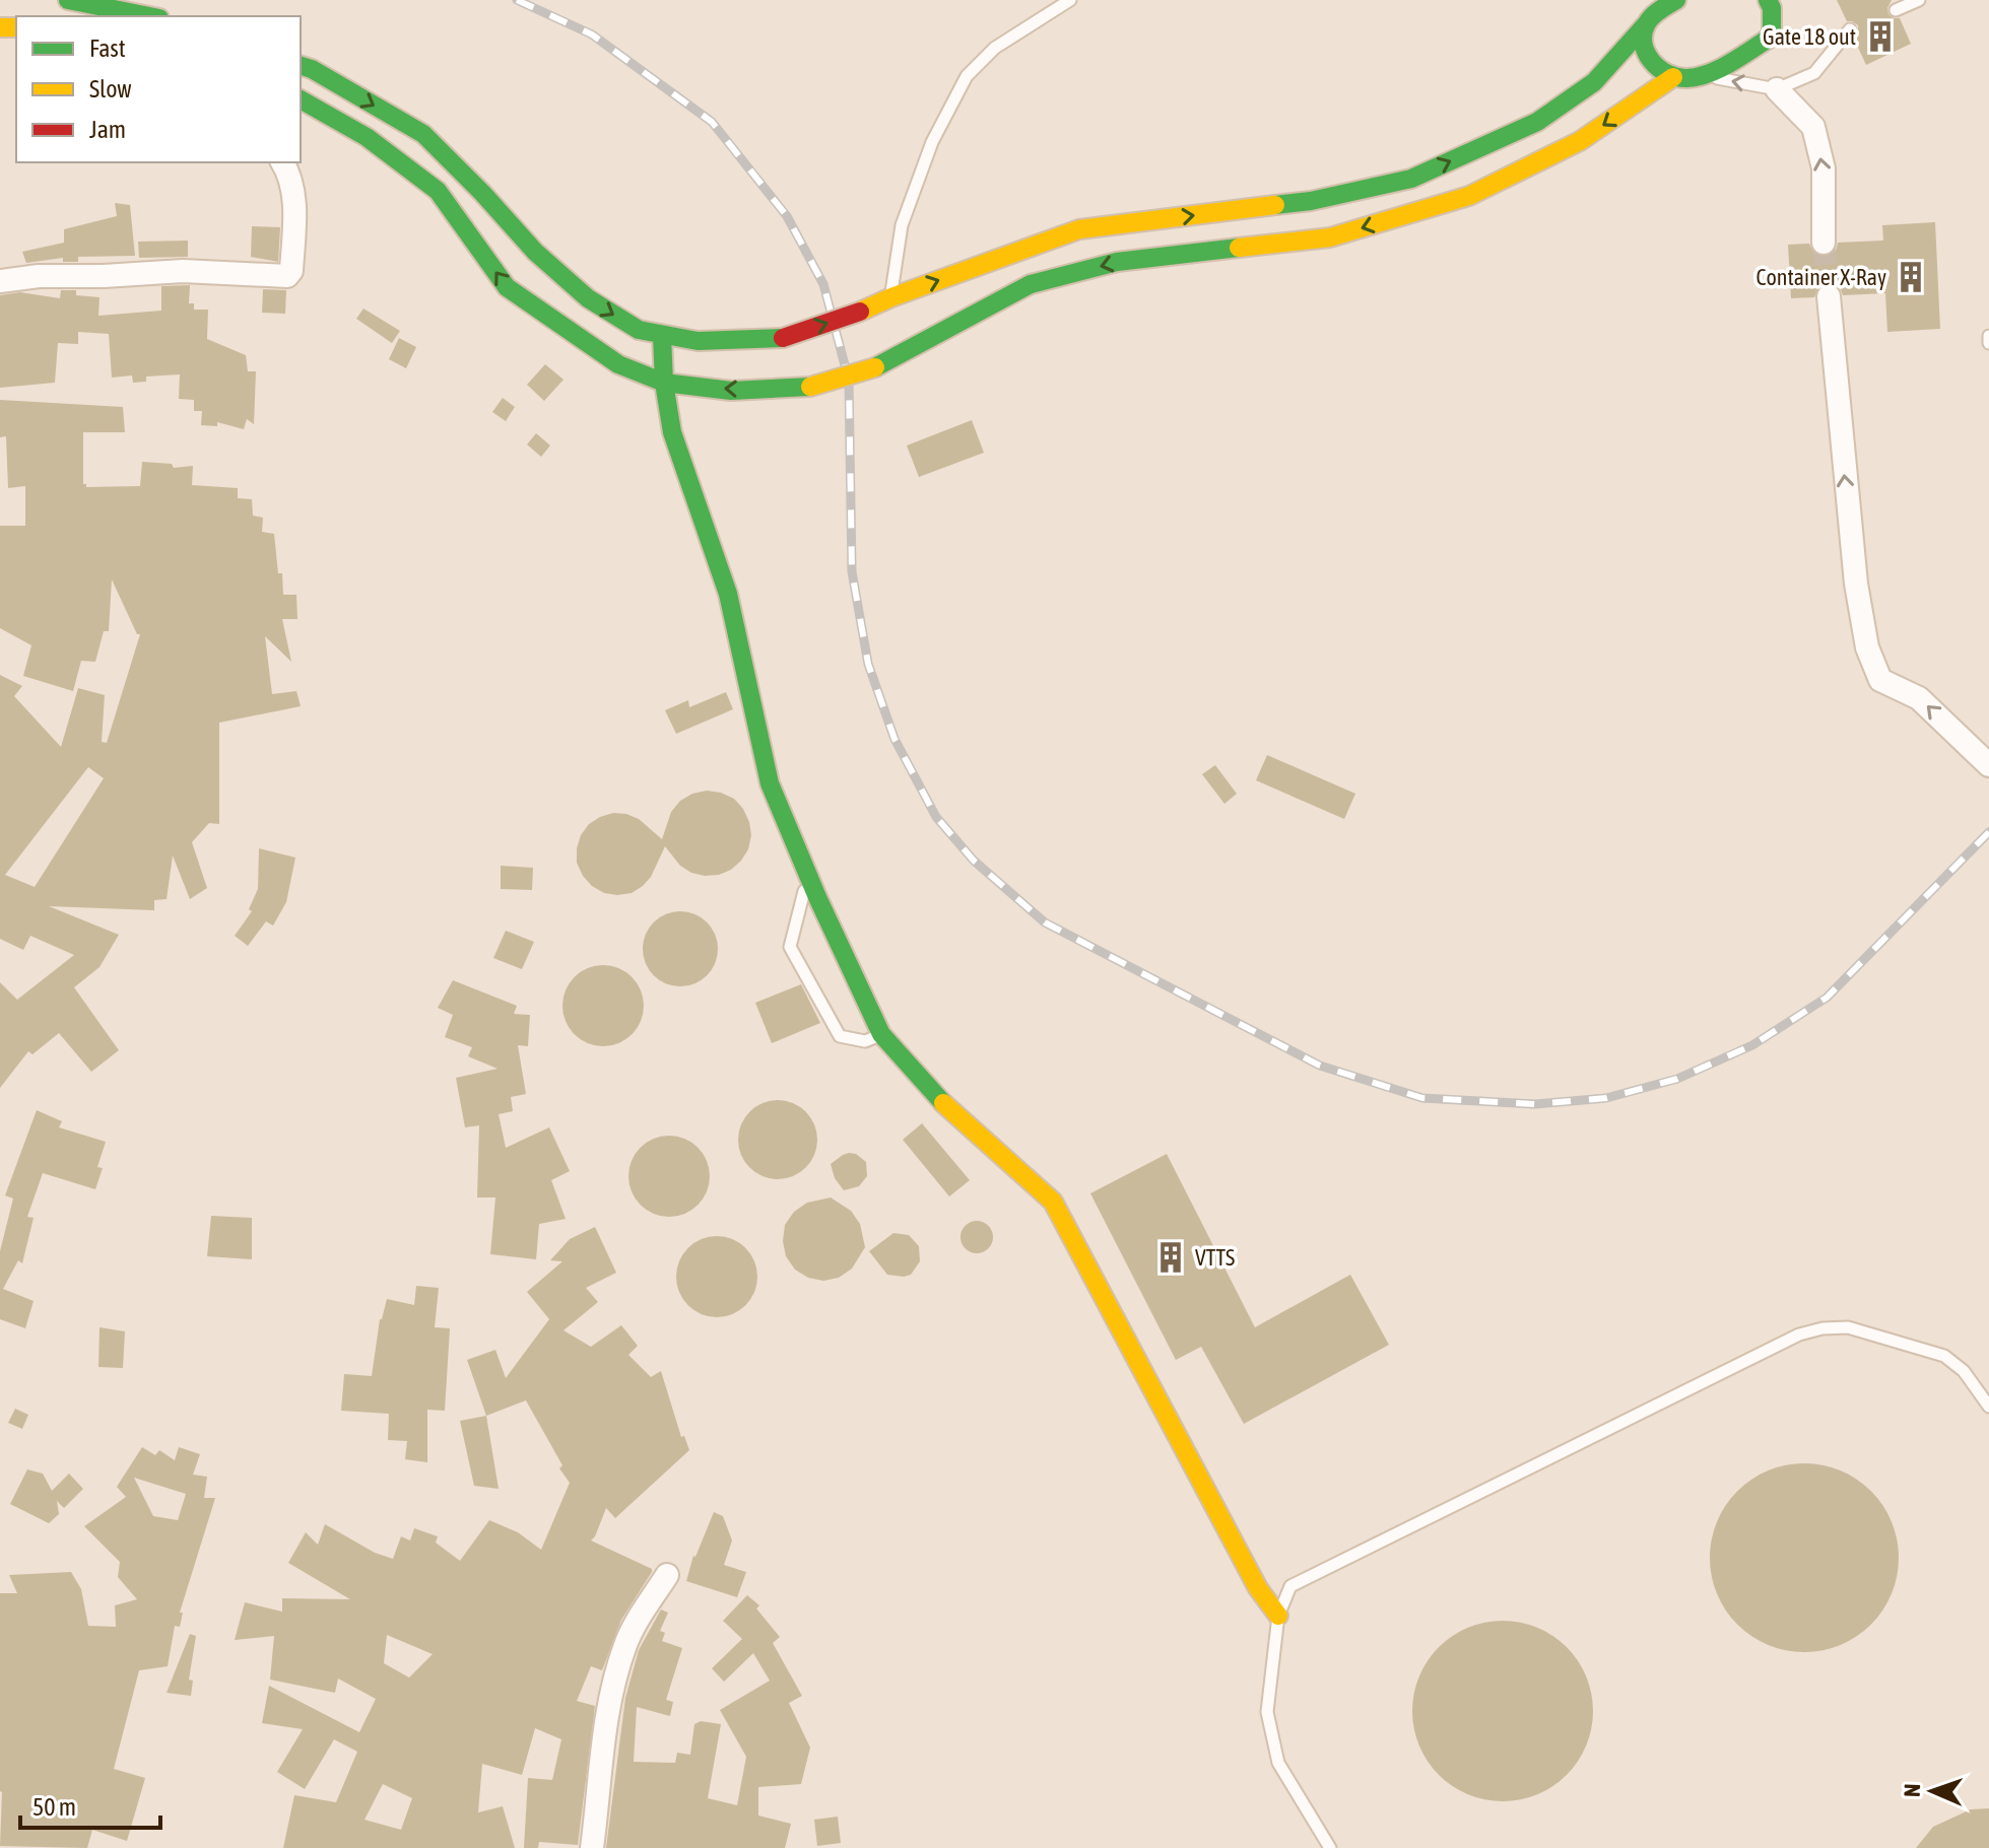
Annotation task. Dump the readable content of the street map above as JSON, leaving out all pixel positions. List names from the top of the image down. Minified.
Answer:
{"places":{"building":["Gate 18 out","Container X-Ray","VTTS"]},"legend":["Fast","Slow","Jam"],"scale_bar":"50 m","north":"left"}
